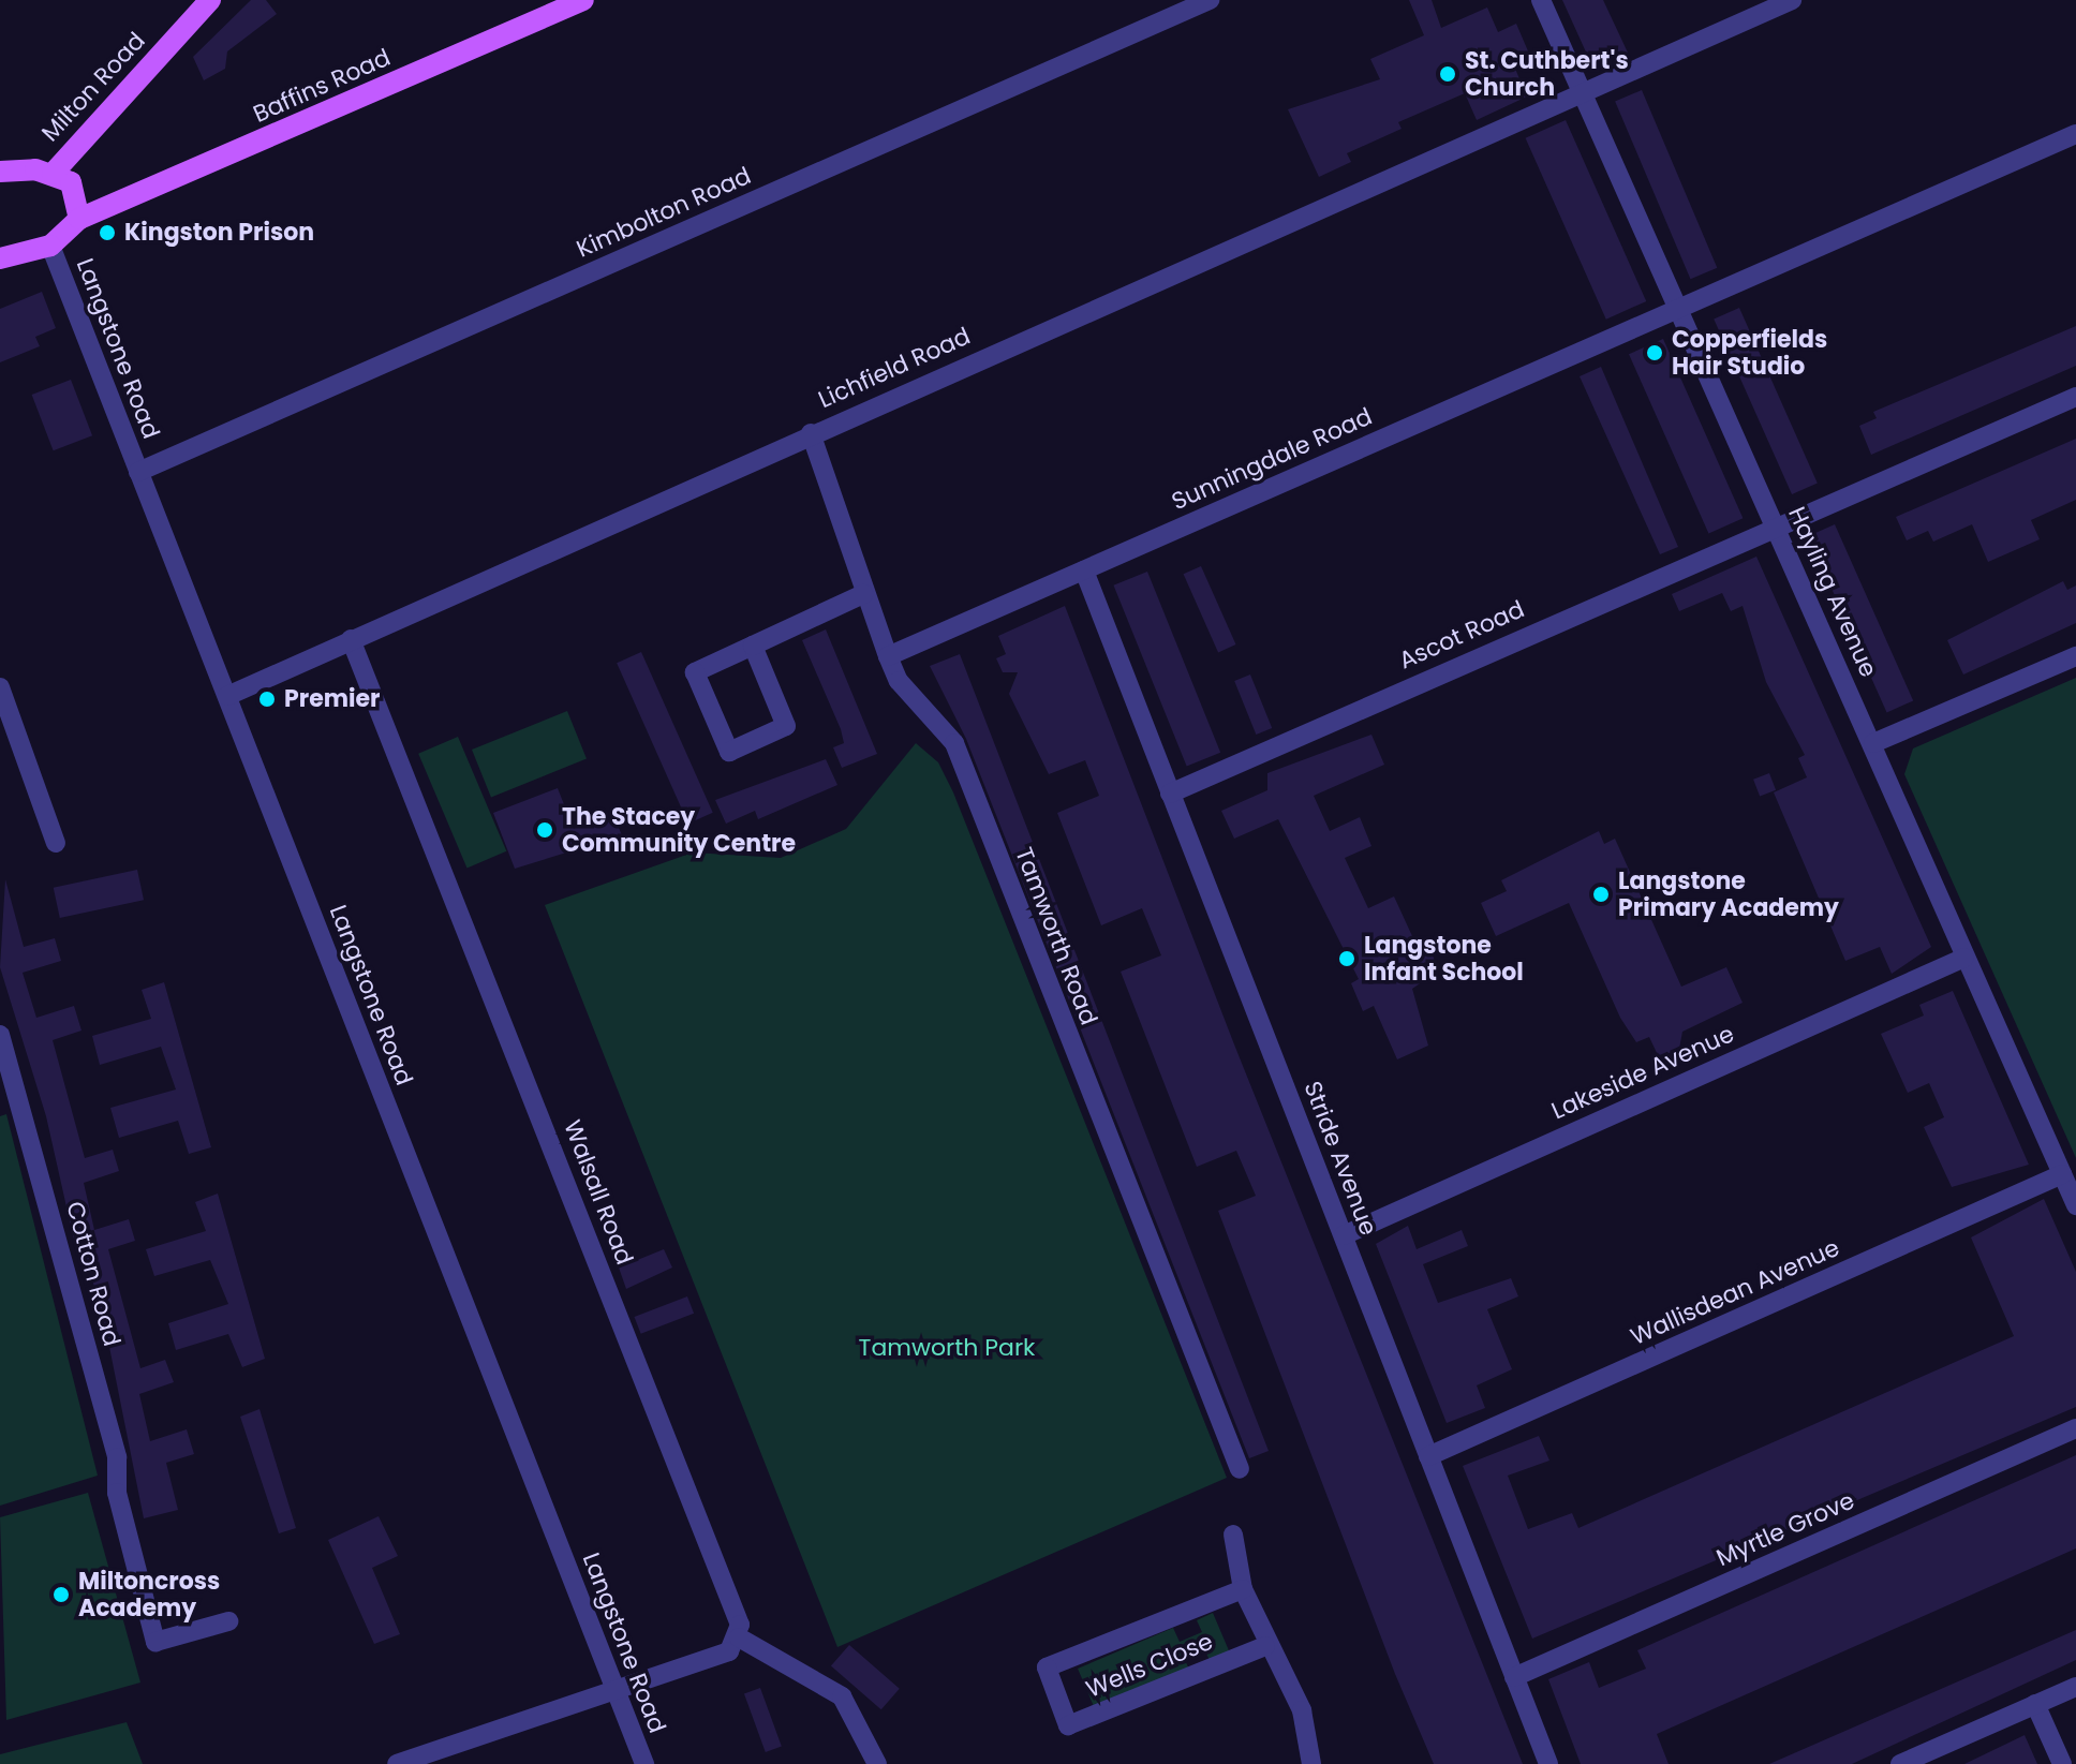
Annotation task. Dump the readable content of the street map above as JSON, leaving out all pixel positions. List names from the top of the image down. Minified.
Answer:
{"streets":{"main road":["Baffins Road","Milton Road"],"street":["Kimbolton Road","Langstone Road","Lichfield Road","Sunningdale Road","Hayling Avenue","Ascot Road","Tamworth Road","Lakeside Avenue","Stride Avenue","Walsall Road","Cotton Road","Wallisdean Avenue","Myrtle Grove","Wells Close"]},"crossings":[["Baffins Road","Langstone Road"],["Kimbolton Road","Langstone Road"],["Langstone Road","Lichfield Road"],["Lichfield Road","Hayling Avenue"],["Lichfield Road","Tamworth Road"],["Lichfield Road","Walsall Road"],["Sunningdale Road","Hayling Avenue"],["Sunningdale Road","Tamworth Road"],["Sunningdale Road","Stride Avenue"],["Hayling Avenue","Ascot Road"],["Hayling Avenue","Lakeside Avenue"],["Hayling Avenue","Wallisdean Avenue"],["Ascot Road","Stride Avenue"],["Lakeside Avenue","Stride Avenue"],["Stride Avenue","Wallisdean Avenue"],["Stride Avenue","Myrtle Grove"]],"parks":["Tamworth Park"],"places":["St. Cuthbert's Church","Kingston Prison","Copperfields Hair Studio","Premier","The Stacey Community Centre","Langstone Primary Academy","Langstone Infant School","Miltoncross Academy"]}
